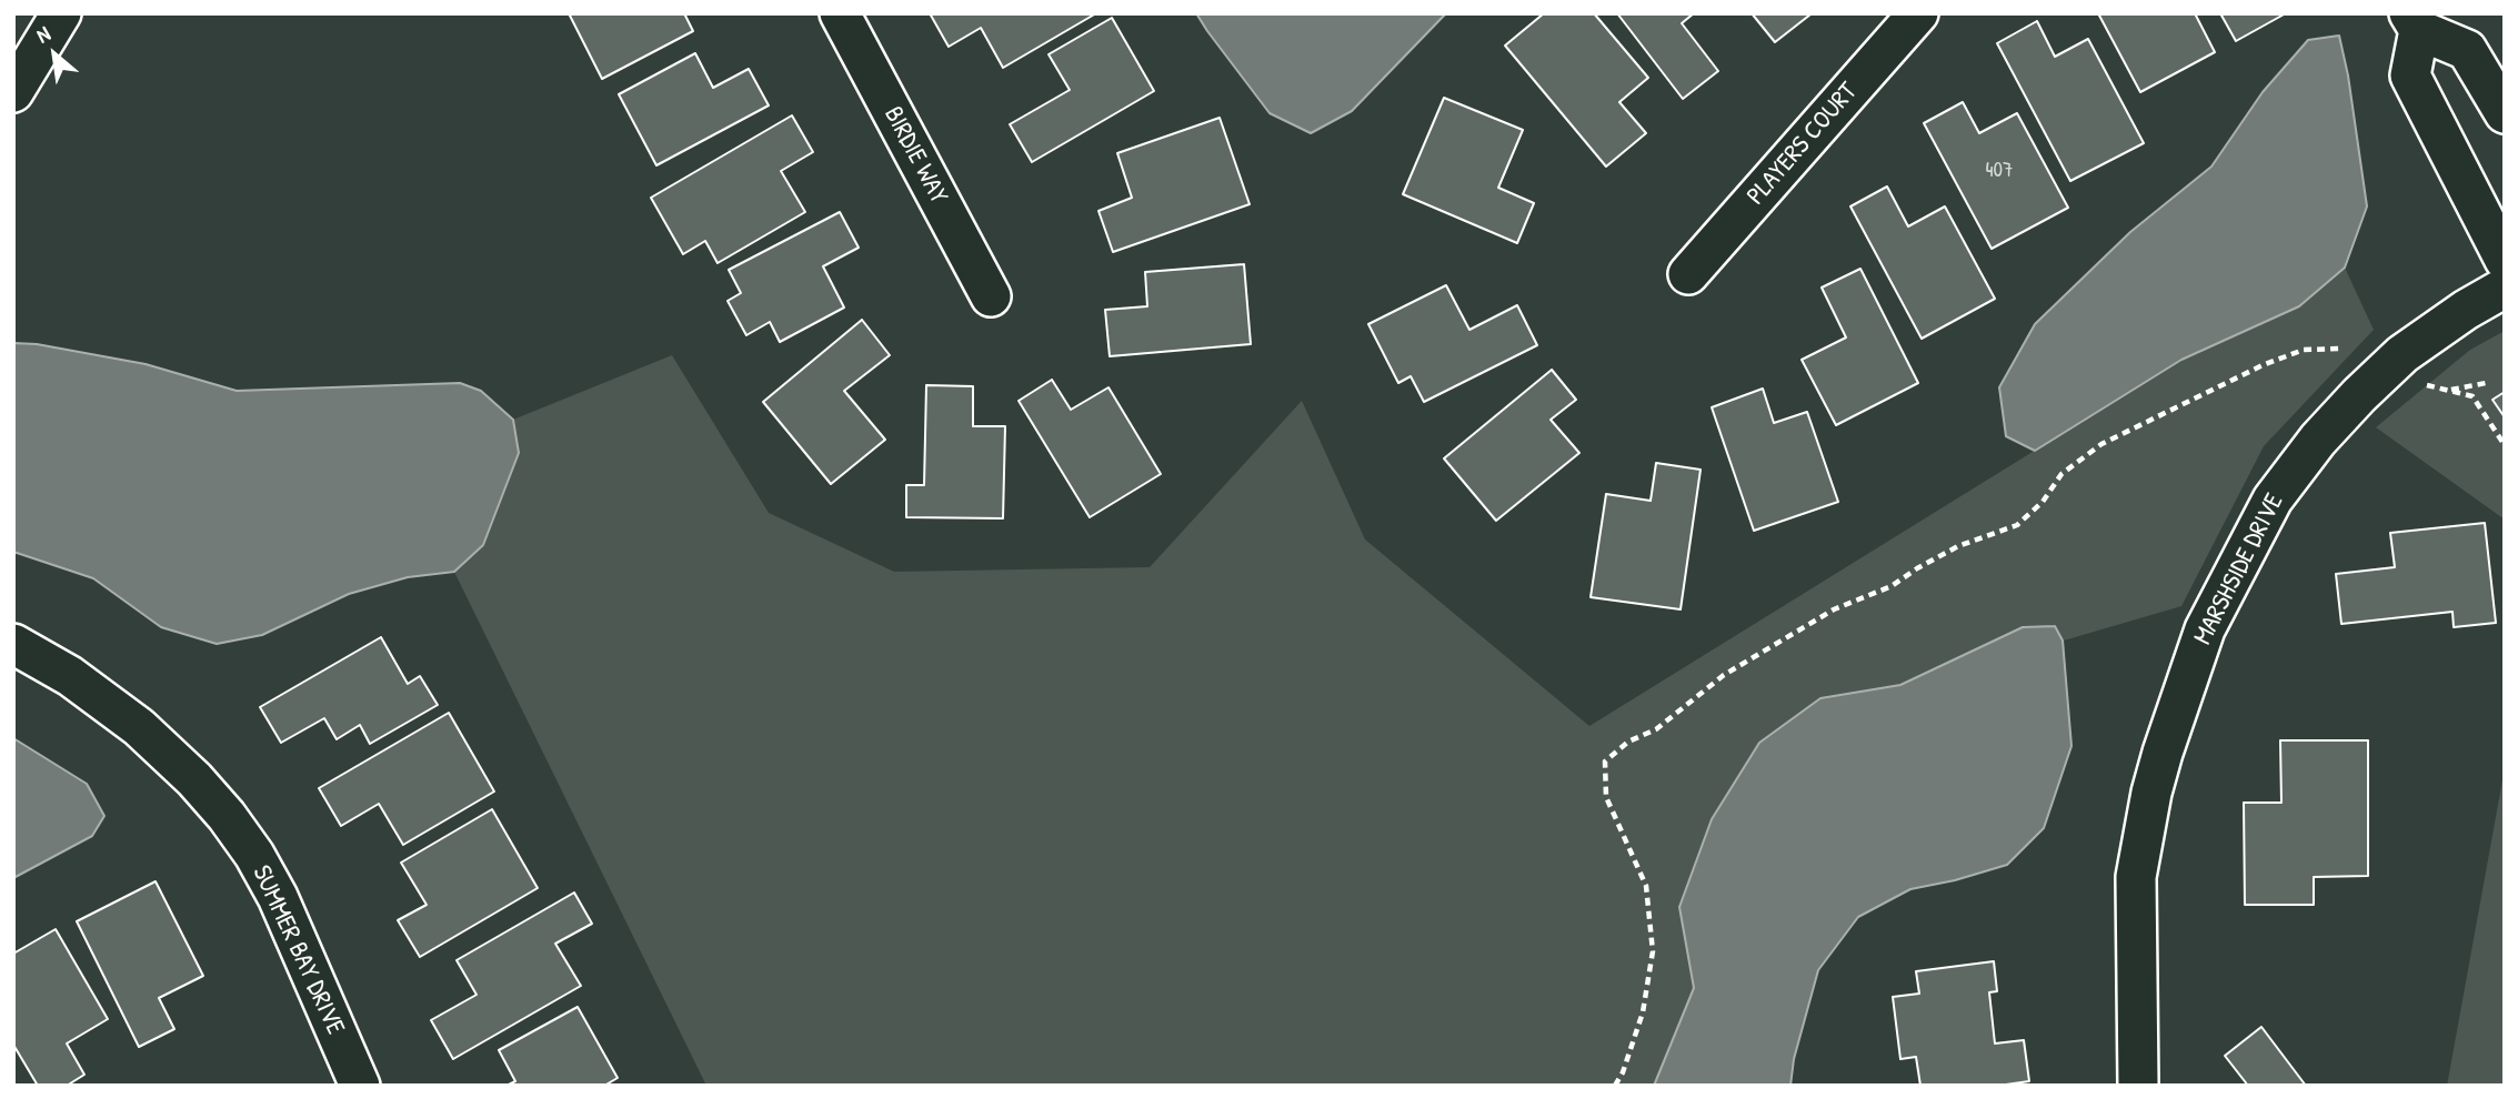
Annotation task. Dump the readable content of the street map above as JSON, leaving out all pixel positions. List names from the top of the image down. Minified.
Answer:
{"streets":{"street":["PLAYERS COURT","BIRDIE WAY","MARSHSIDE DRIVE","SUMMER BAY DRIVE"]},"house_numbers":["407"],"north":"top left"}
